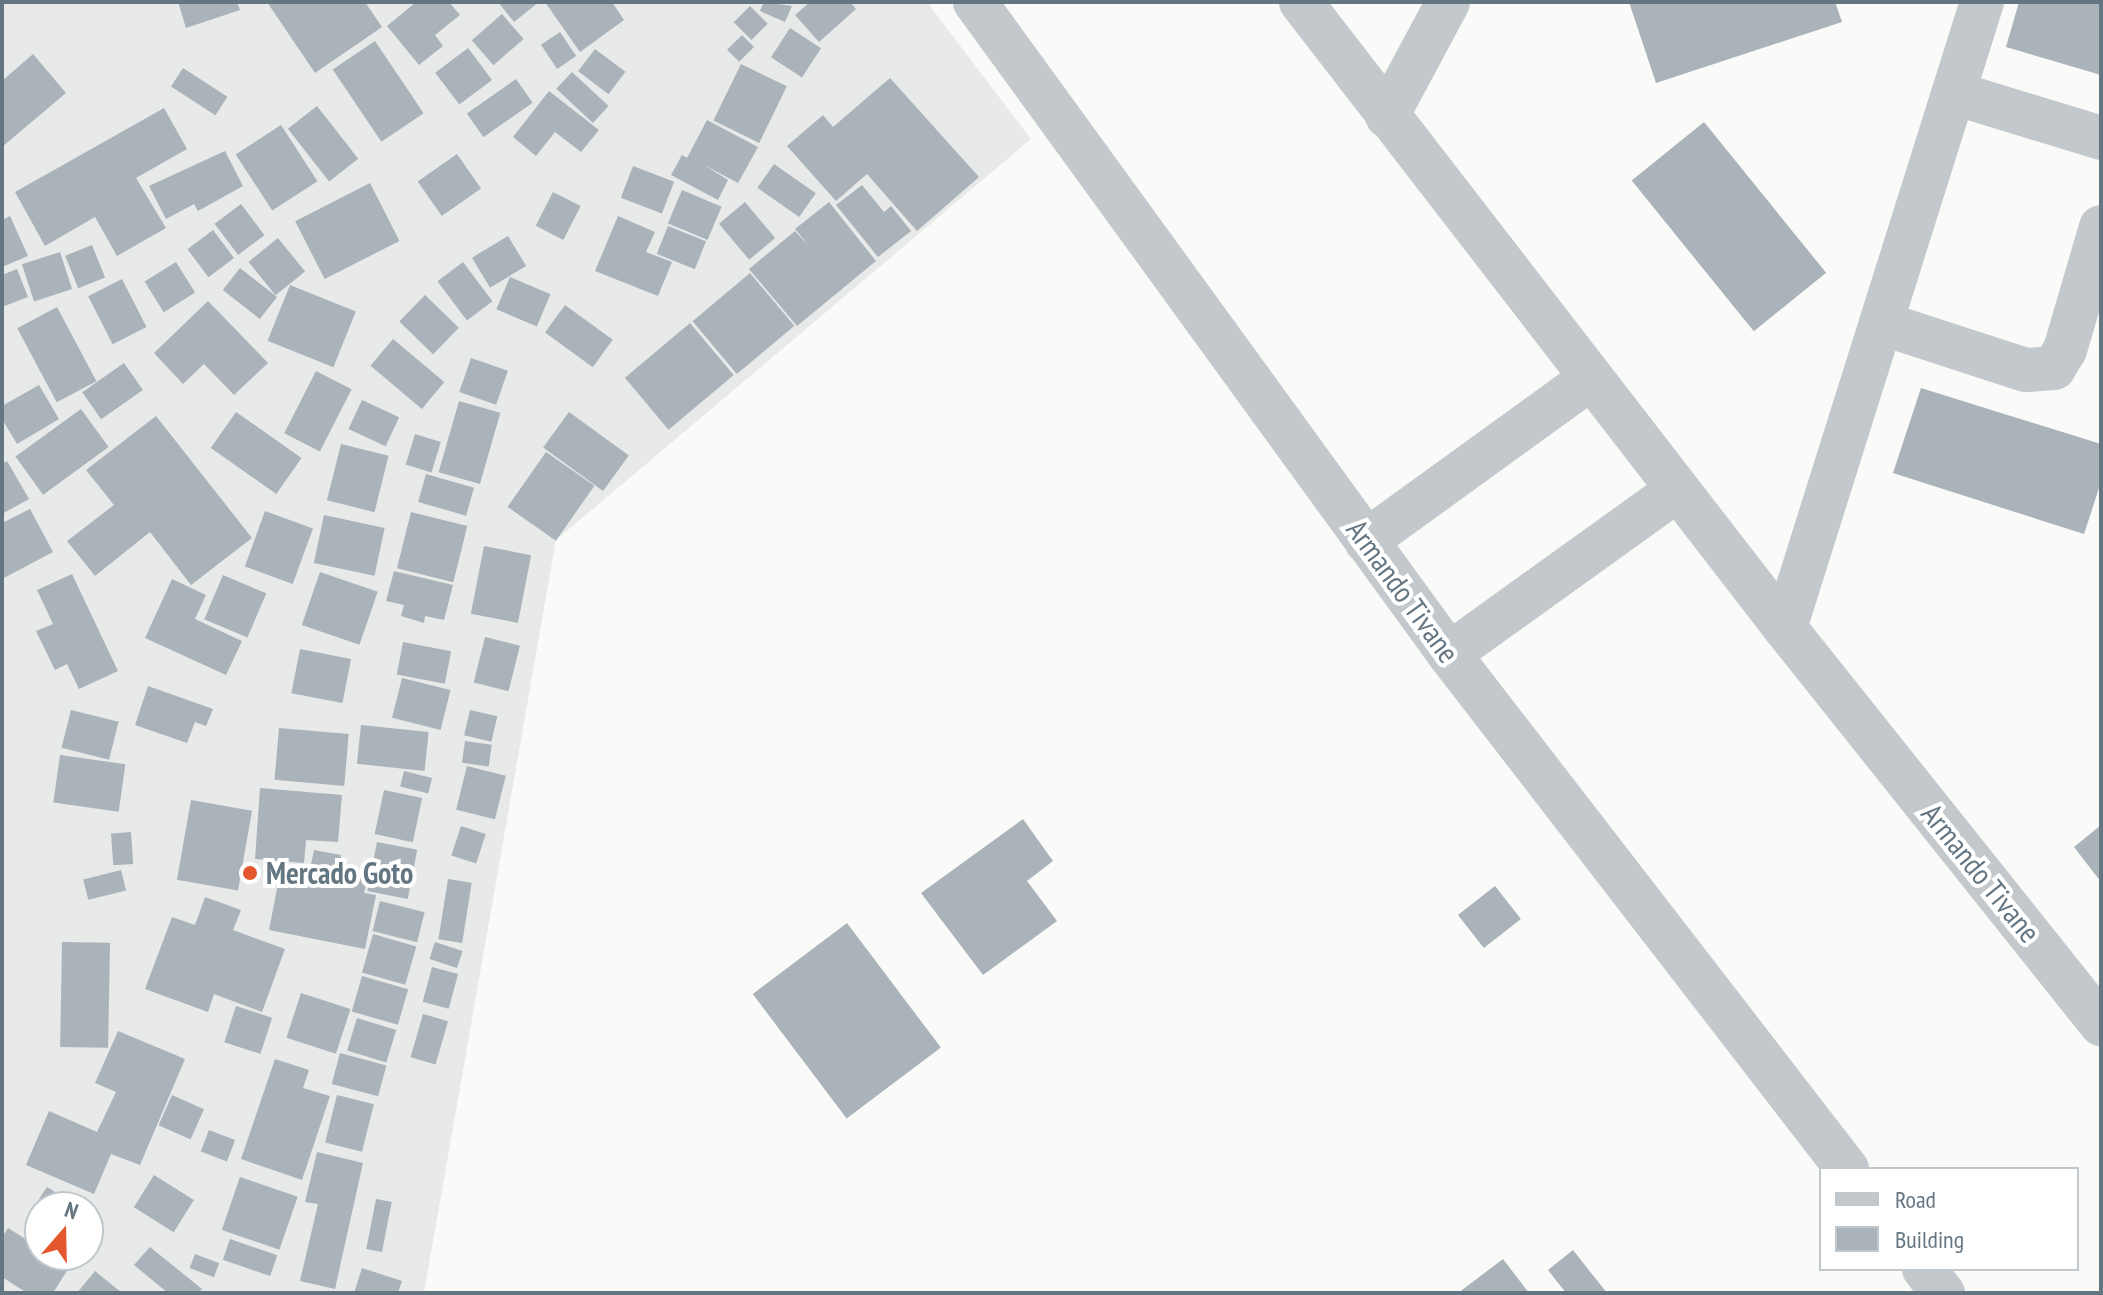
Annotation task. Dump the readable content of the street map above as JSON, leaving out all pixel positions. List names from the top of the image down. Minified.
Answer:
{"streets":{"street":["Armando Tivane"]},"places":["Mercado Goto"],"legend":["Road","Building"],"north":"top"}
